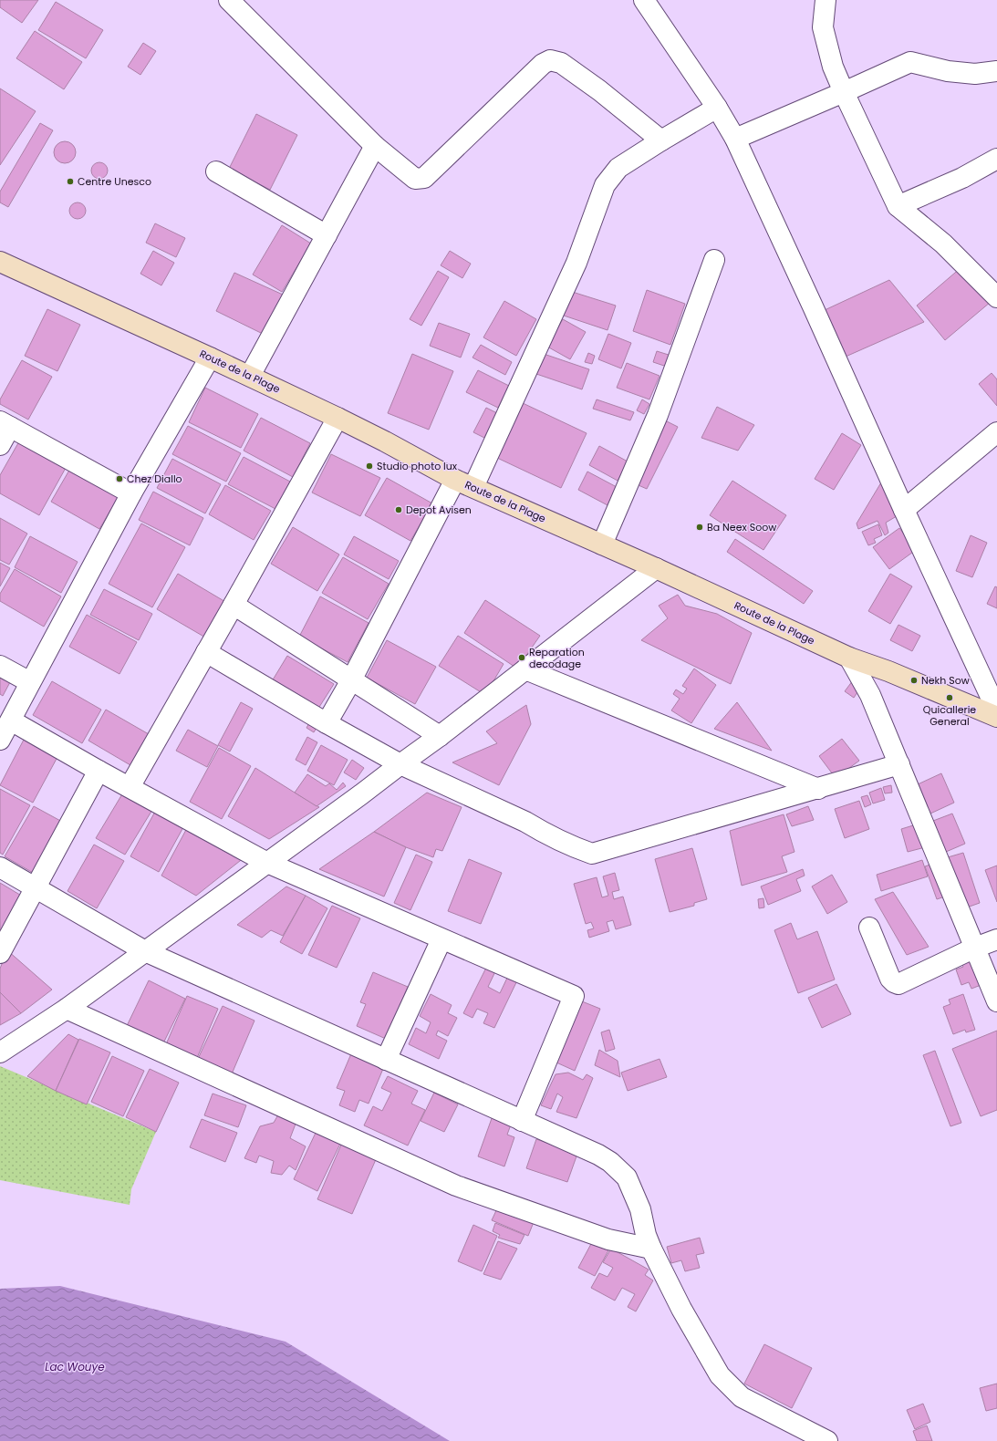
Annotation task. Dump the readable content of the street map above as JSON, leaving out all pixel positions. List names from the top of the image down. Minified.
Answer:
{"streets":{"main road":["Route de la Plage"]},"water":["Lac Wouye"],"places":["Centre Unesco","Studio photo lux","Chez Diallo","Depot Avisen","Ba Neex Soow","Reparation decodage","Nekh Sow","Quicallerie General"]}
